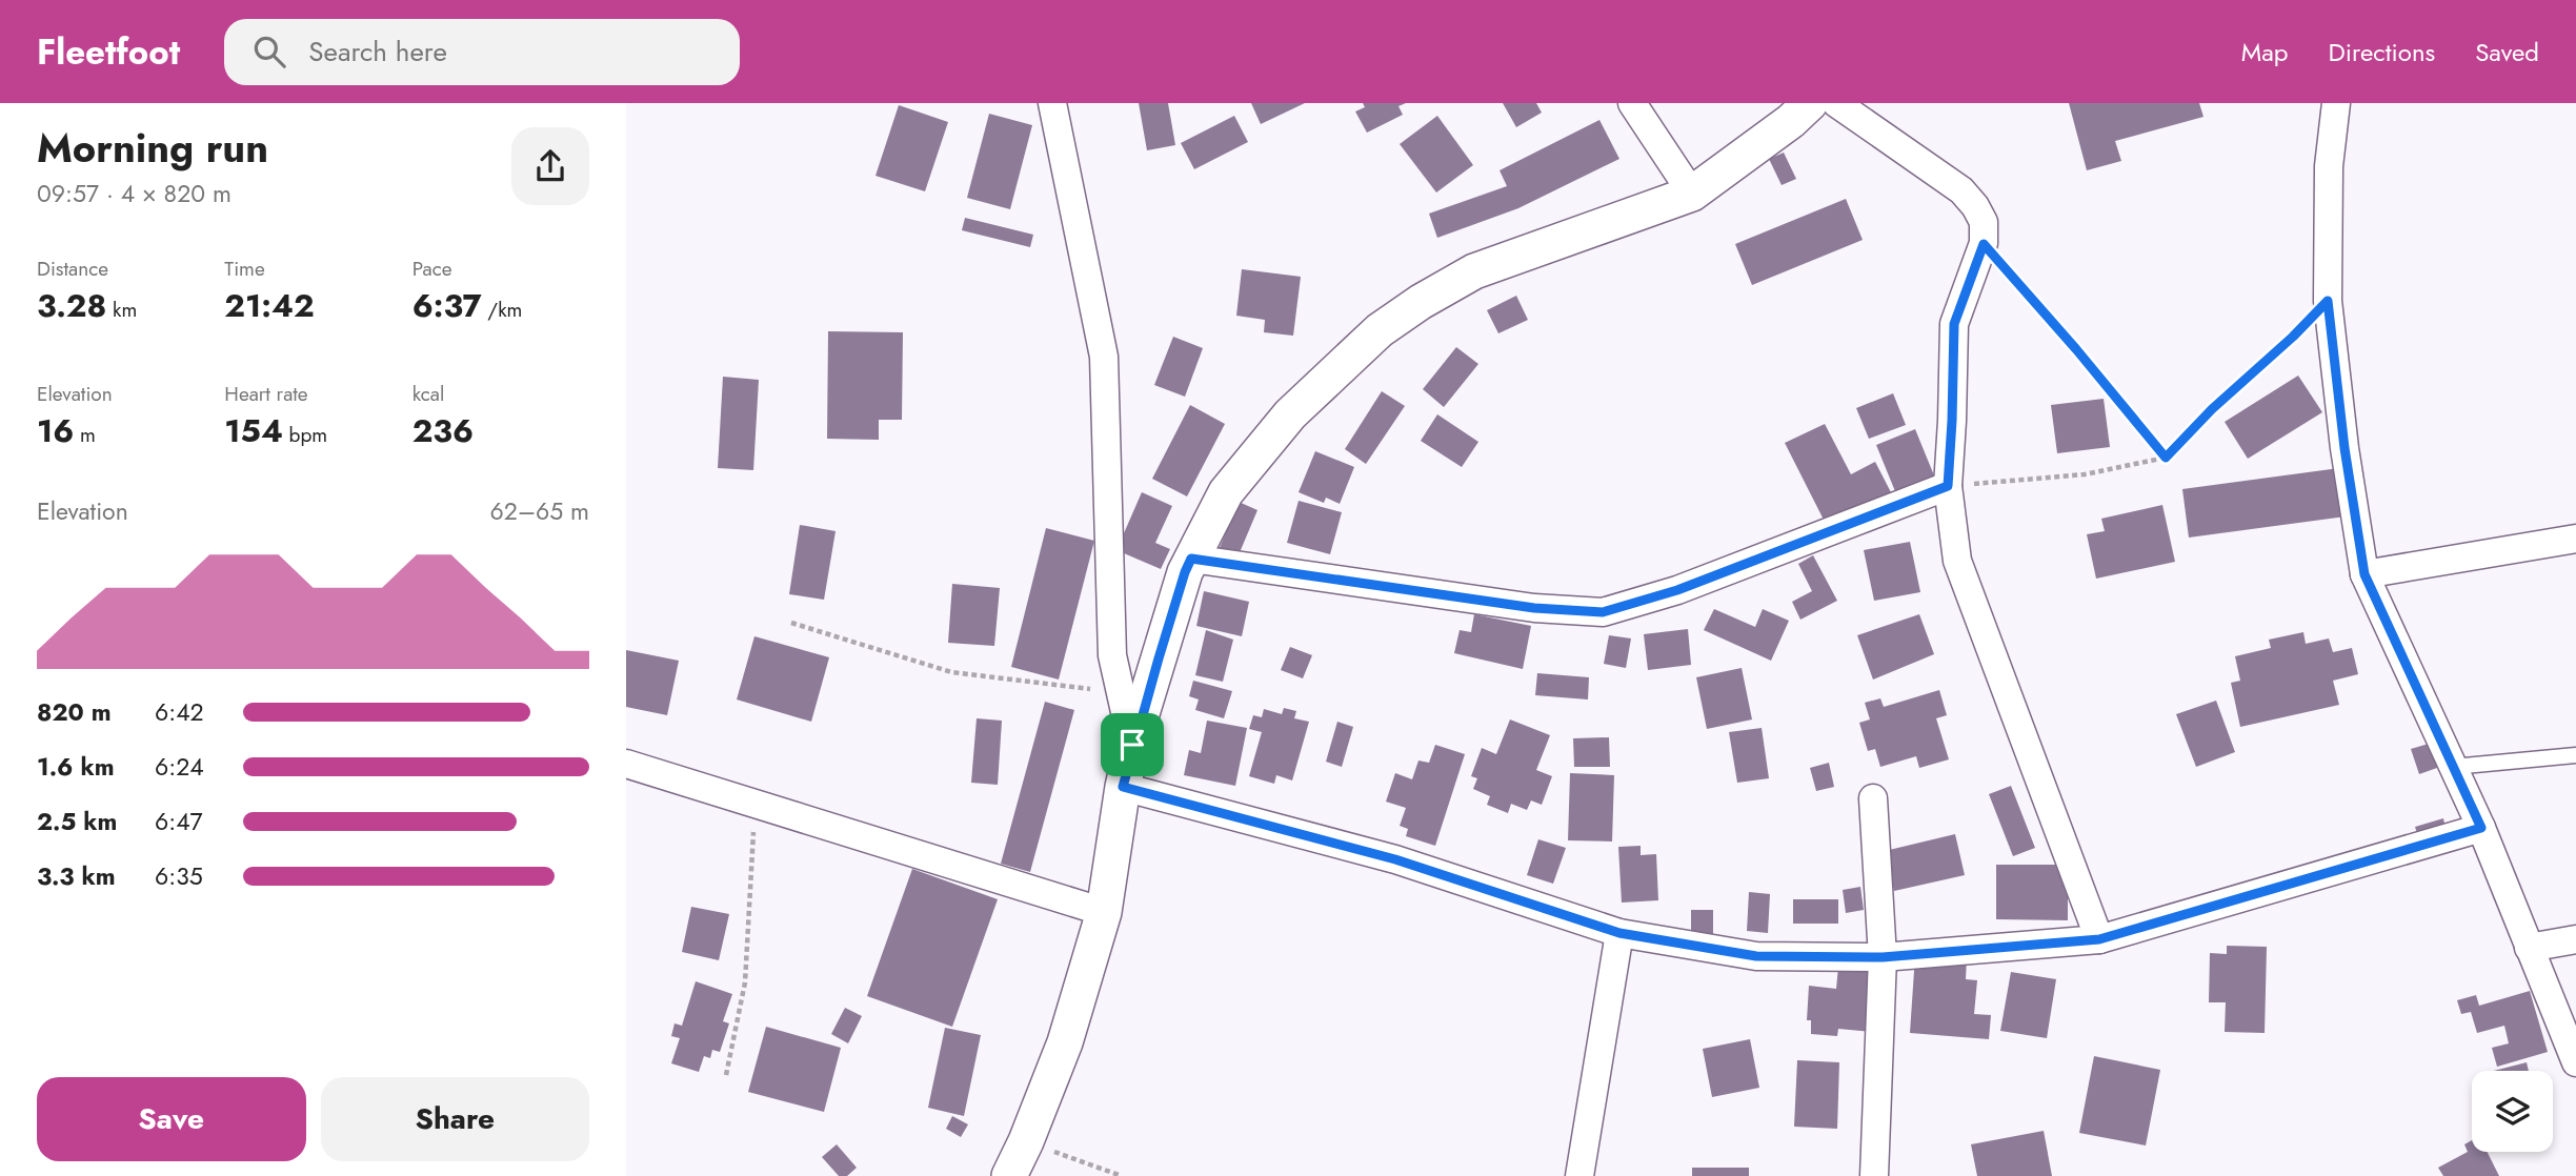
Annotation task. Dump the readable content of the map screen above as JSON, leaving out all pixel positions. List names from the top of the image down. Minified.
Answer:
{"page":{"header":"Fleetfoot","search":"Search here","nav":["Map","Directions","Saved"],"heading":["Morning run","09:57 · 4 × 820 m"],"stats":[["Distance","3.28 km"],["Time","21:42"],["Pace","6:37 /km"],["Elevation","16 m"],["Heart rate","154 bpm"],["kcal","236"]],"chart":["Elevation","62–65 m"],"list":[{"name":"820 m","note":"6:42"},{"name":"1.6 km","note":"6:24"},{"name":"2.5 km","note":"6:47"},{"name":"3.3 km","note":"6:35"}],"buttons":["Save","Share"]}}
